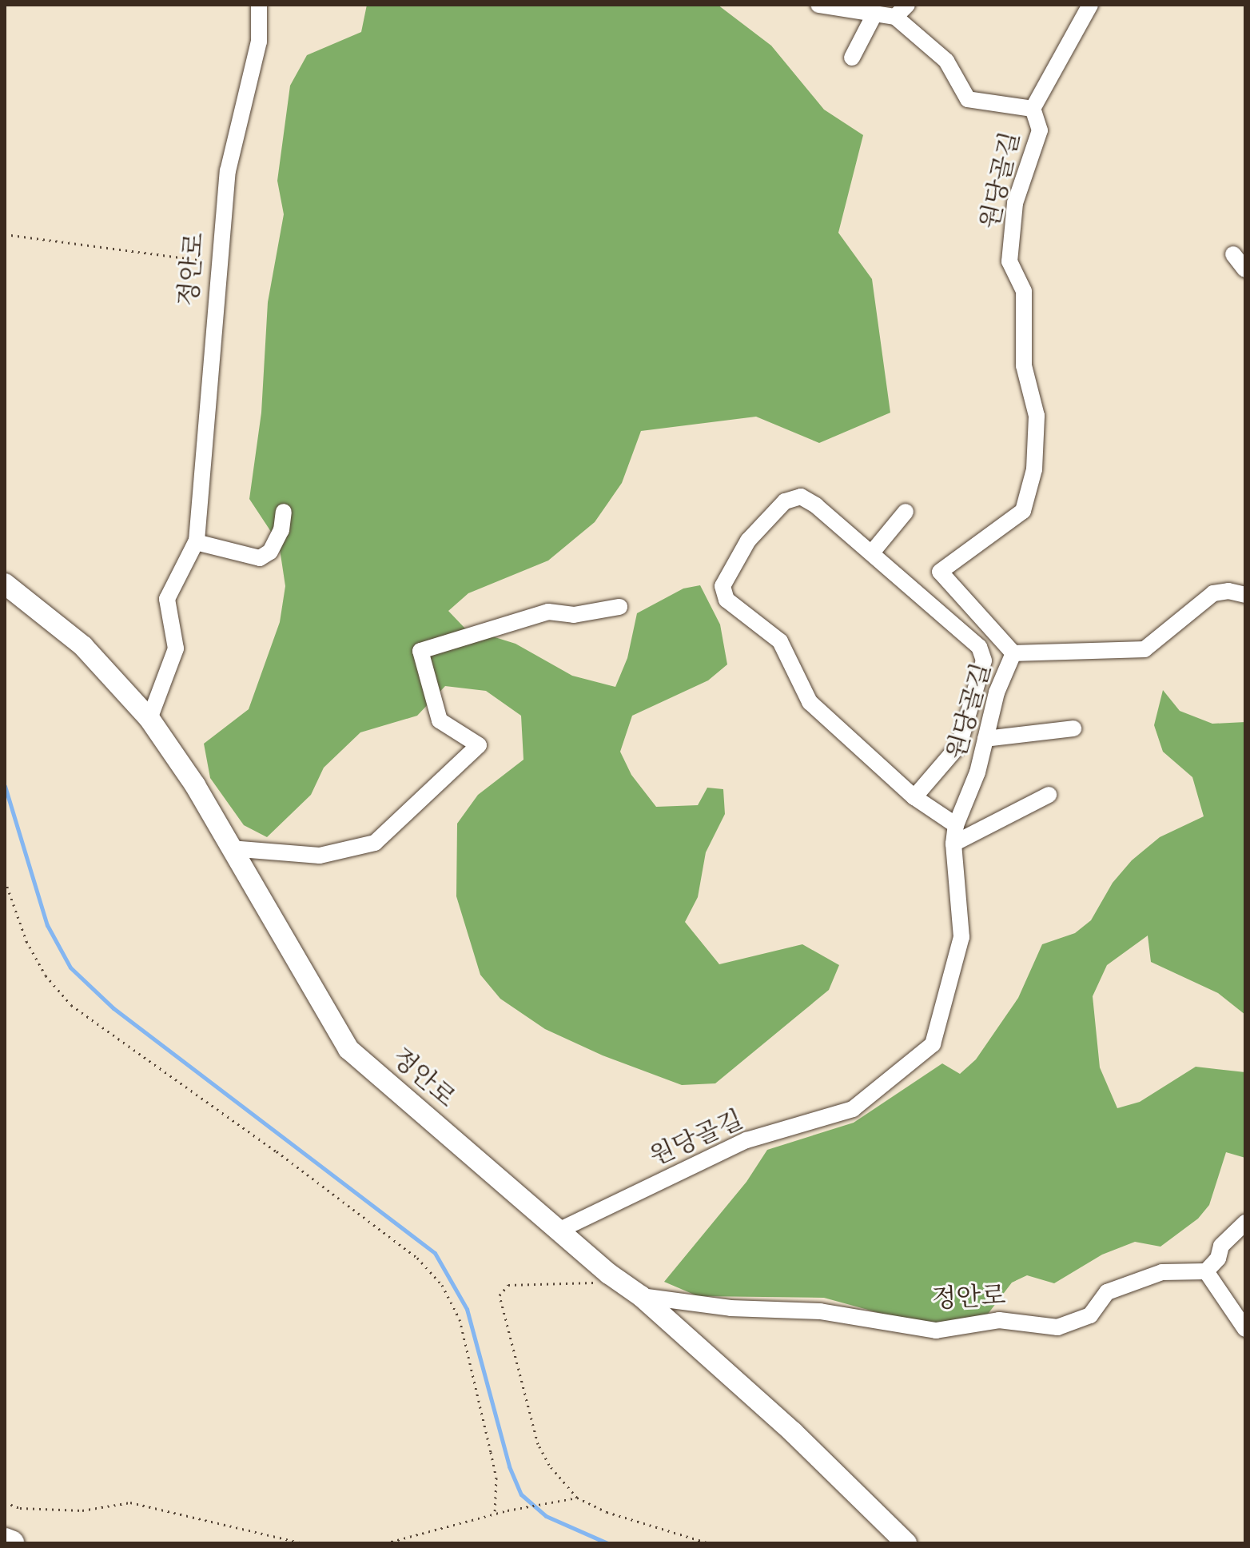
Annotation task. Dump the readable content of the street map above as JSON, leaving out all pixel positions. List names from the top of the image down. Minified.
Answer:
{"streets":{"street":["원당골길","정안로"]},"crossings":[["원당골길","정안로"]]}
